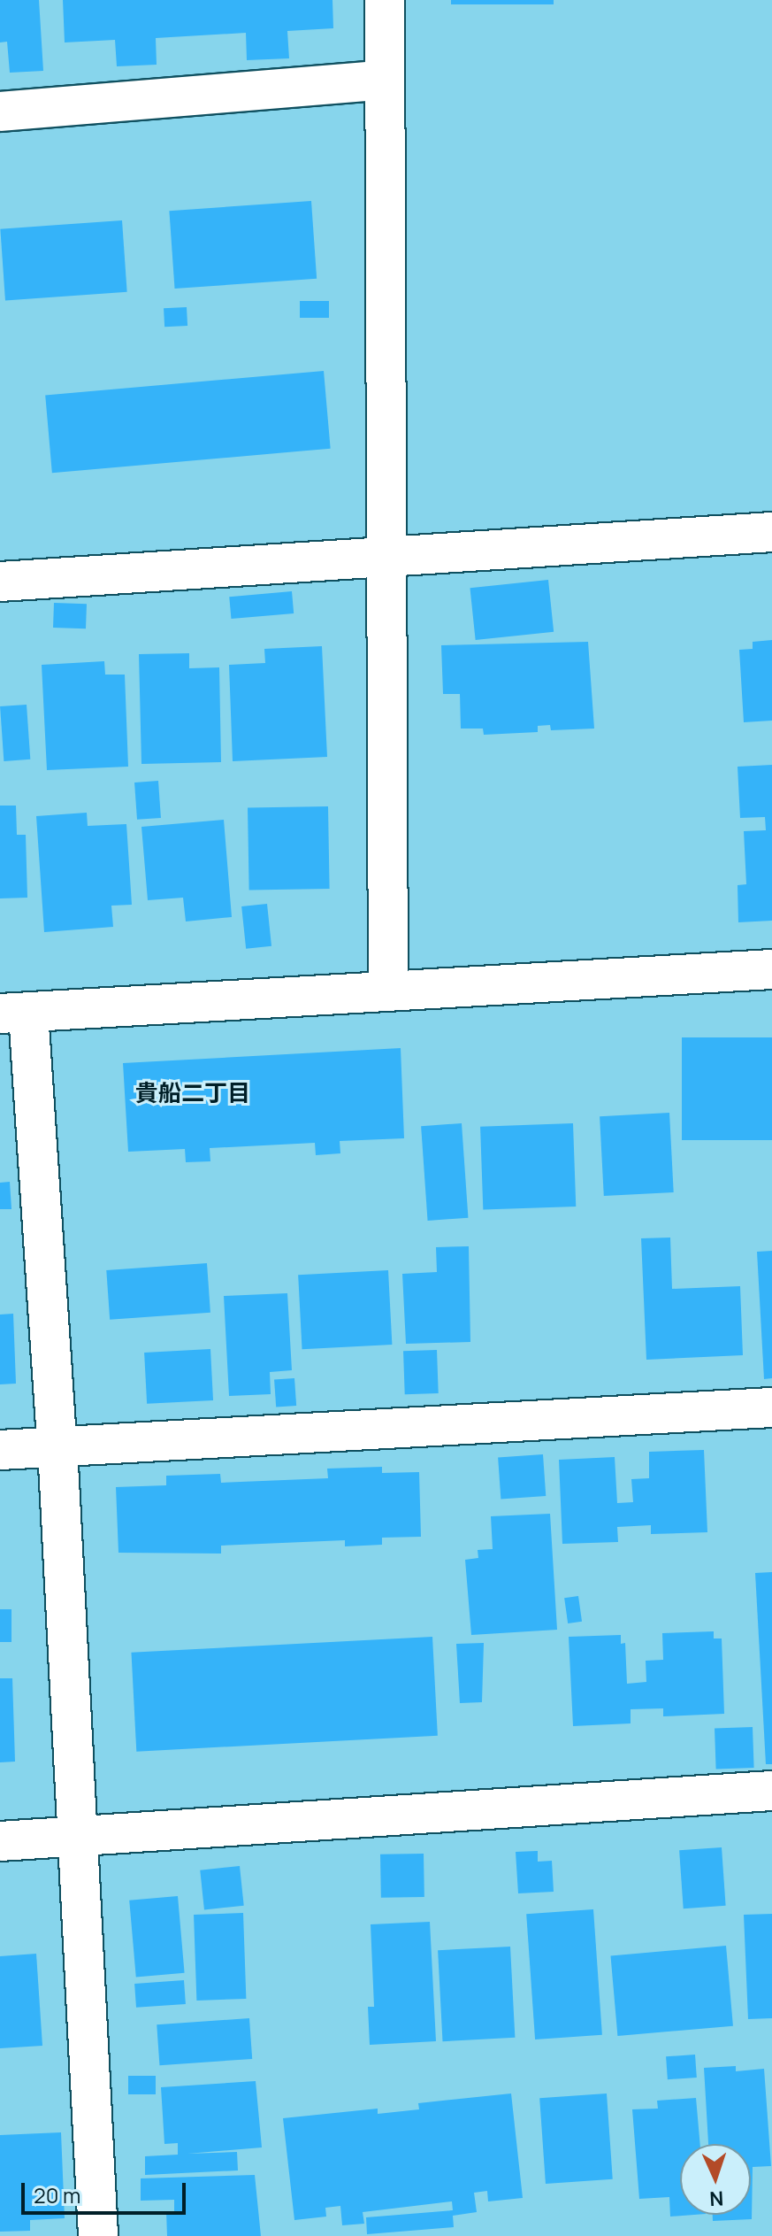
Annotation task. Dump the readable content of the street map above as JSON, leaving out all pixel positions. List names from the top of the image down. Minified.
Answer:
{"districts":["貴船二丁目"],"scale_bar":"20 m","north":"bottom"}
